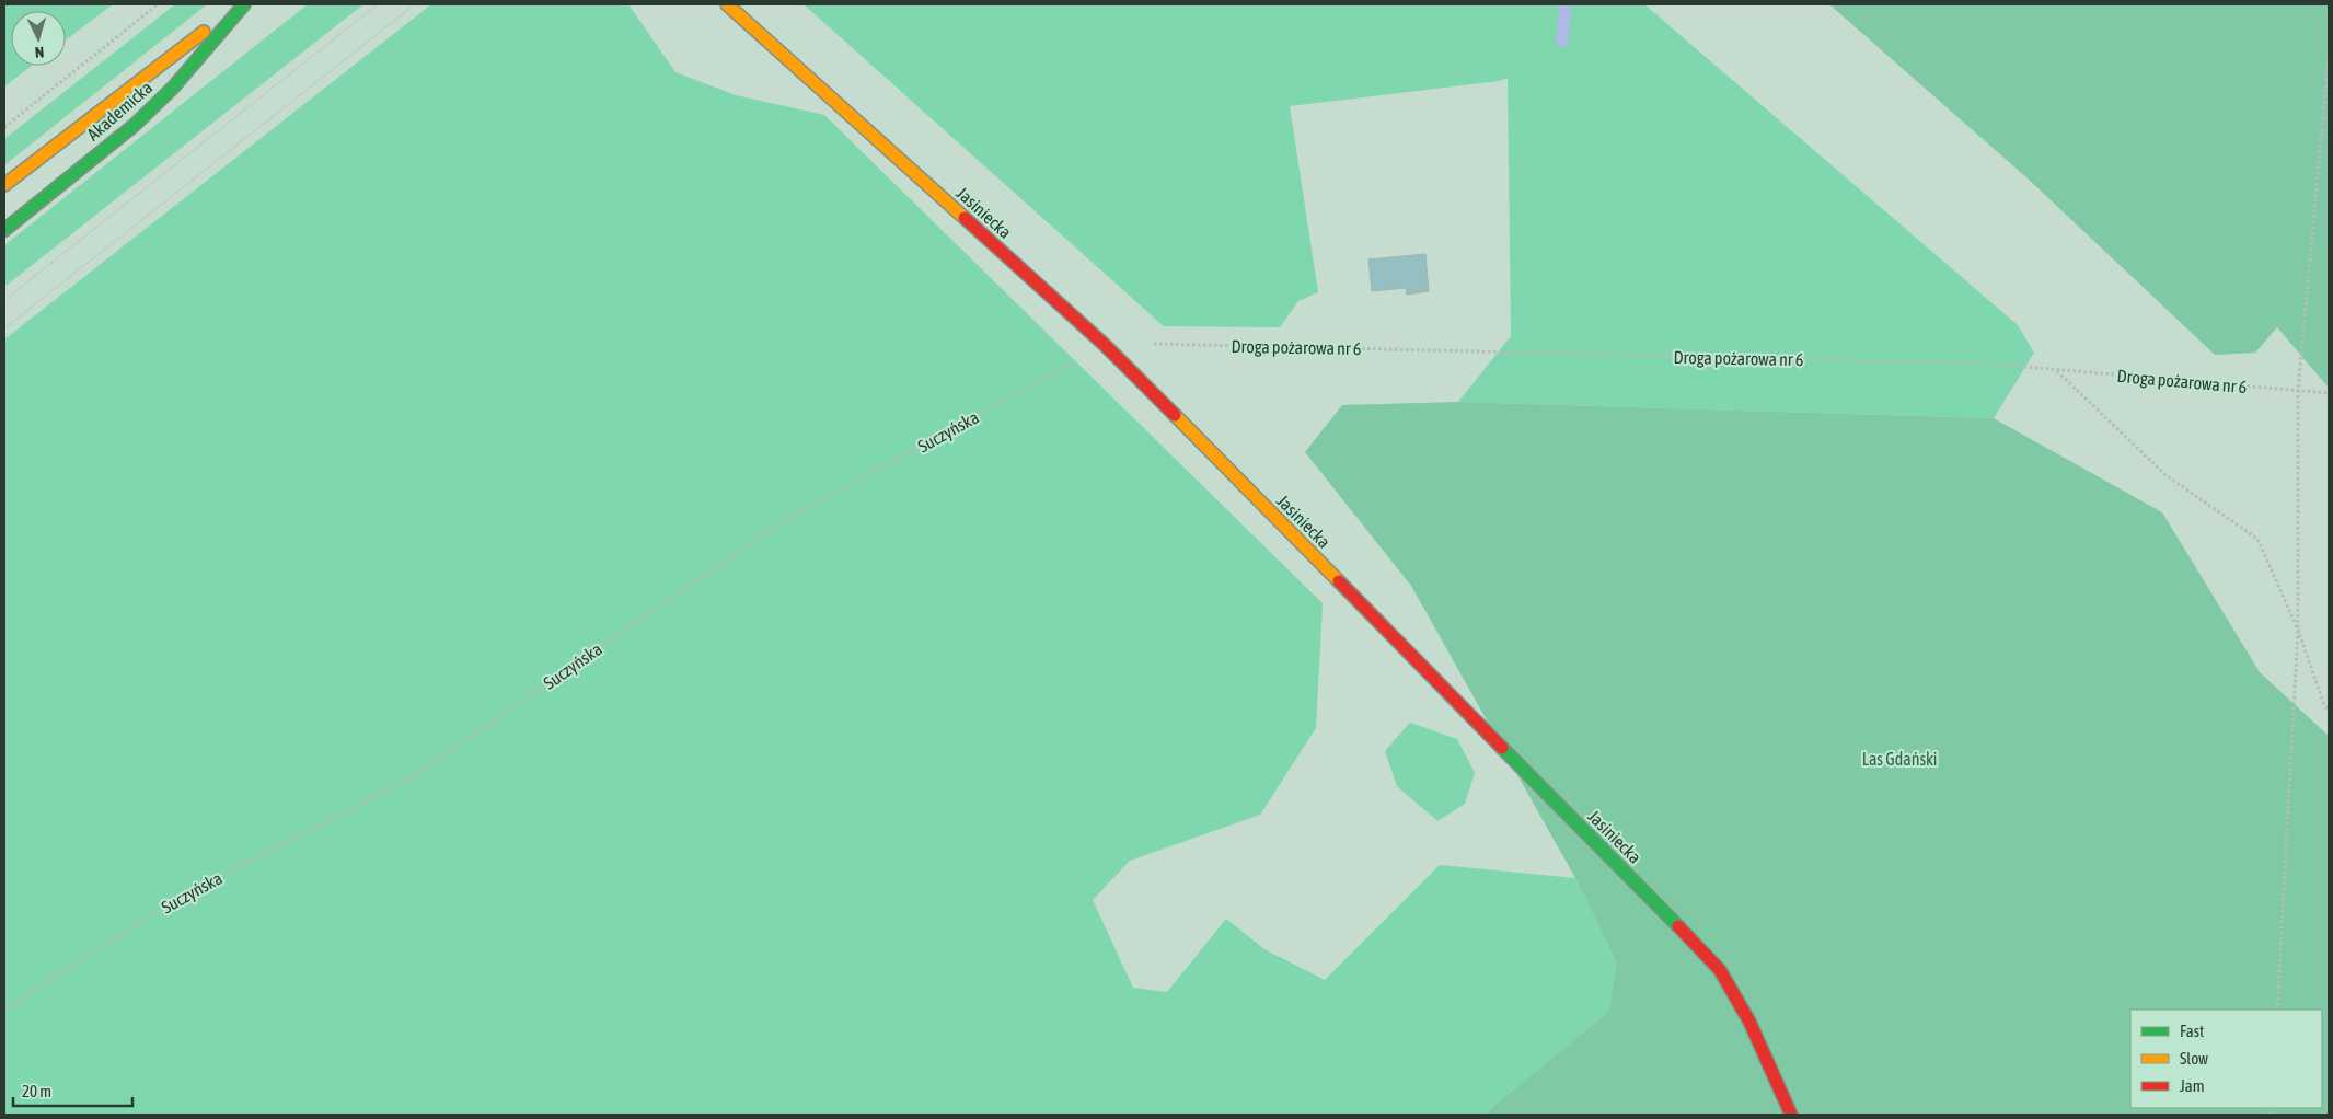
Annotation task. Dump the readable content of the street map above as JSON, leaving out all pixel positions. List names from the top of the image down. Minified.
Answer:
{"streets":{"street":["Akademicka","Jasiniecka"],"path":["Droga pożarowa nr 6","Suczyńska"]},"crossings":[["Jasiniecka","Suczyńska"],["Droga pożarowa nr 6","Suczyńska"]],"parks":["Las Gdański"],"legend":["Fast","Slow","Jam"],"scale_bar":"20 m","north":"bottom"}
